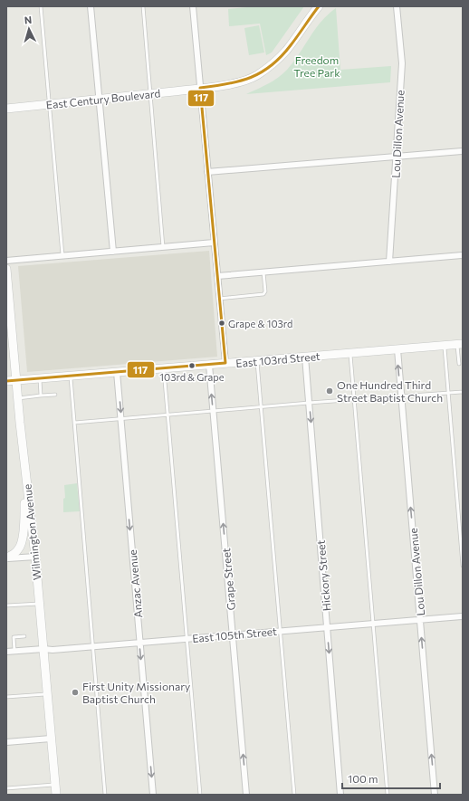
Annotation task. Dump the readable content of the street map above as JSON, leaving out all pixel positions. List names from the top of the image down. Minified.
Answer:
{"streets":{"main road":["East Century Boulevard","East 103rd Street","Wilmington Avenue"],"street":["Lou Dillon Avenue","Hickory Street","Grape Street","Anzac Avenue","East 105th Street"]},"crossings":[["Lou Dillon Avenue","East 103rd Street"],["Lou Dillon Avenue","East 105th Street"],["East 103rd Street","Wilmington Avenue"],["East 103rd Street","Hickory Street"],["East 103rd Street","Grape Street"],["East 103rd Street","Anzac Avenue"],["Wilmington Avenue","East 105th Street"],["Hickory Street","East 105th Street"],["Grape Street","East 105th Street"],["Anzac Avenue","East 105th Street"]],"one_way":["Lou Dillon Avenue","Hickory Street","Grape Street","Anzac Avenue"],"parks":["Freedom Tree Park"],"places":["Grape & 103rd","103rd & Grape","One Hundred Third Street Baptist Church","First Unity Missionary Baptist Church"],"lines":["transit line 117"],"scale_bar":"100 m","north":"top"}
